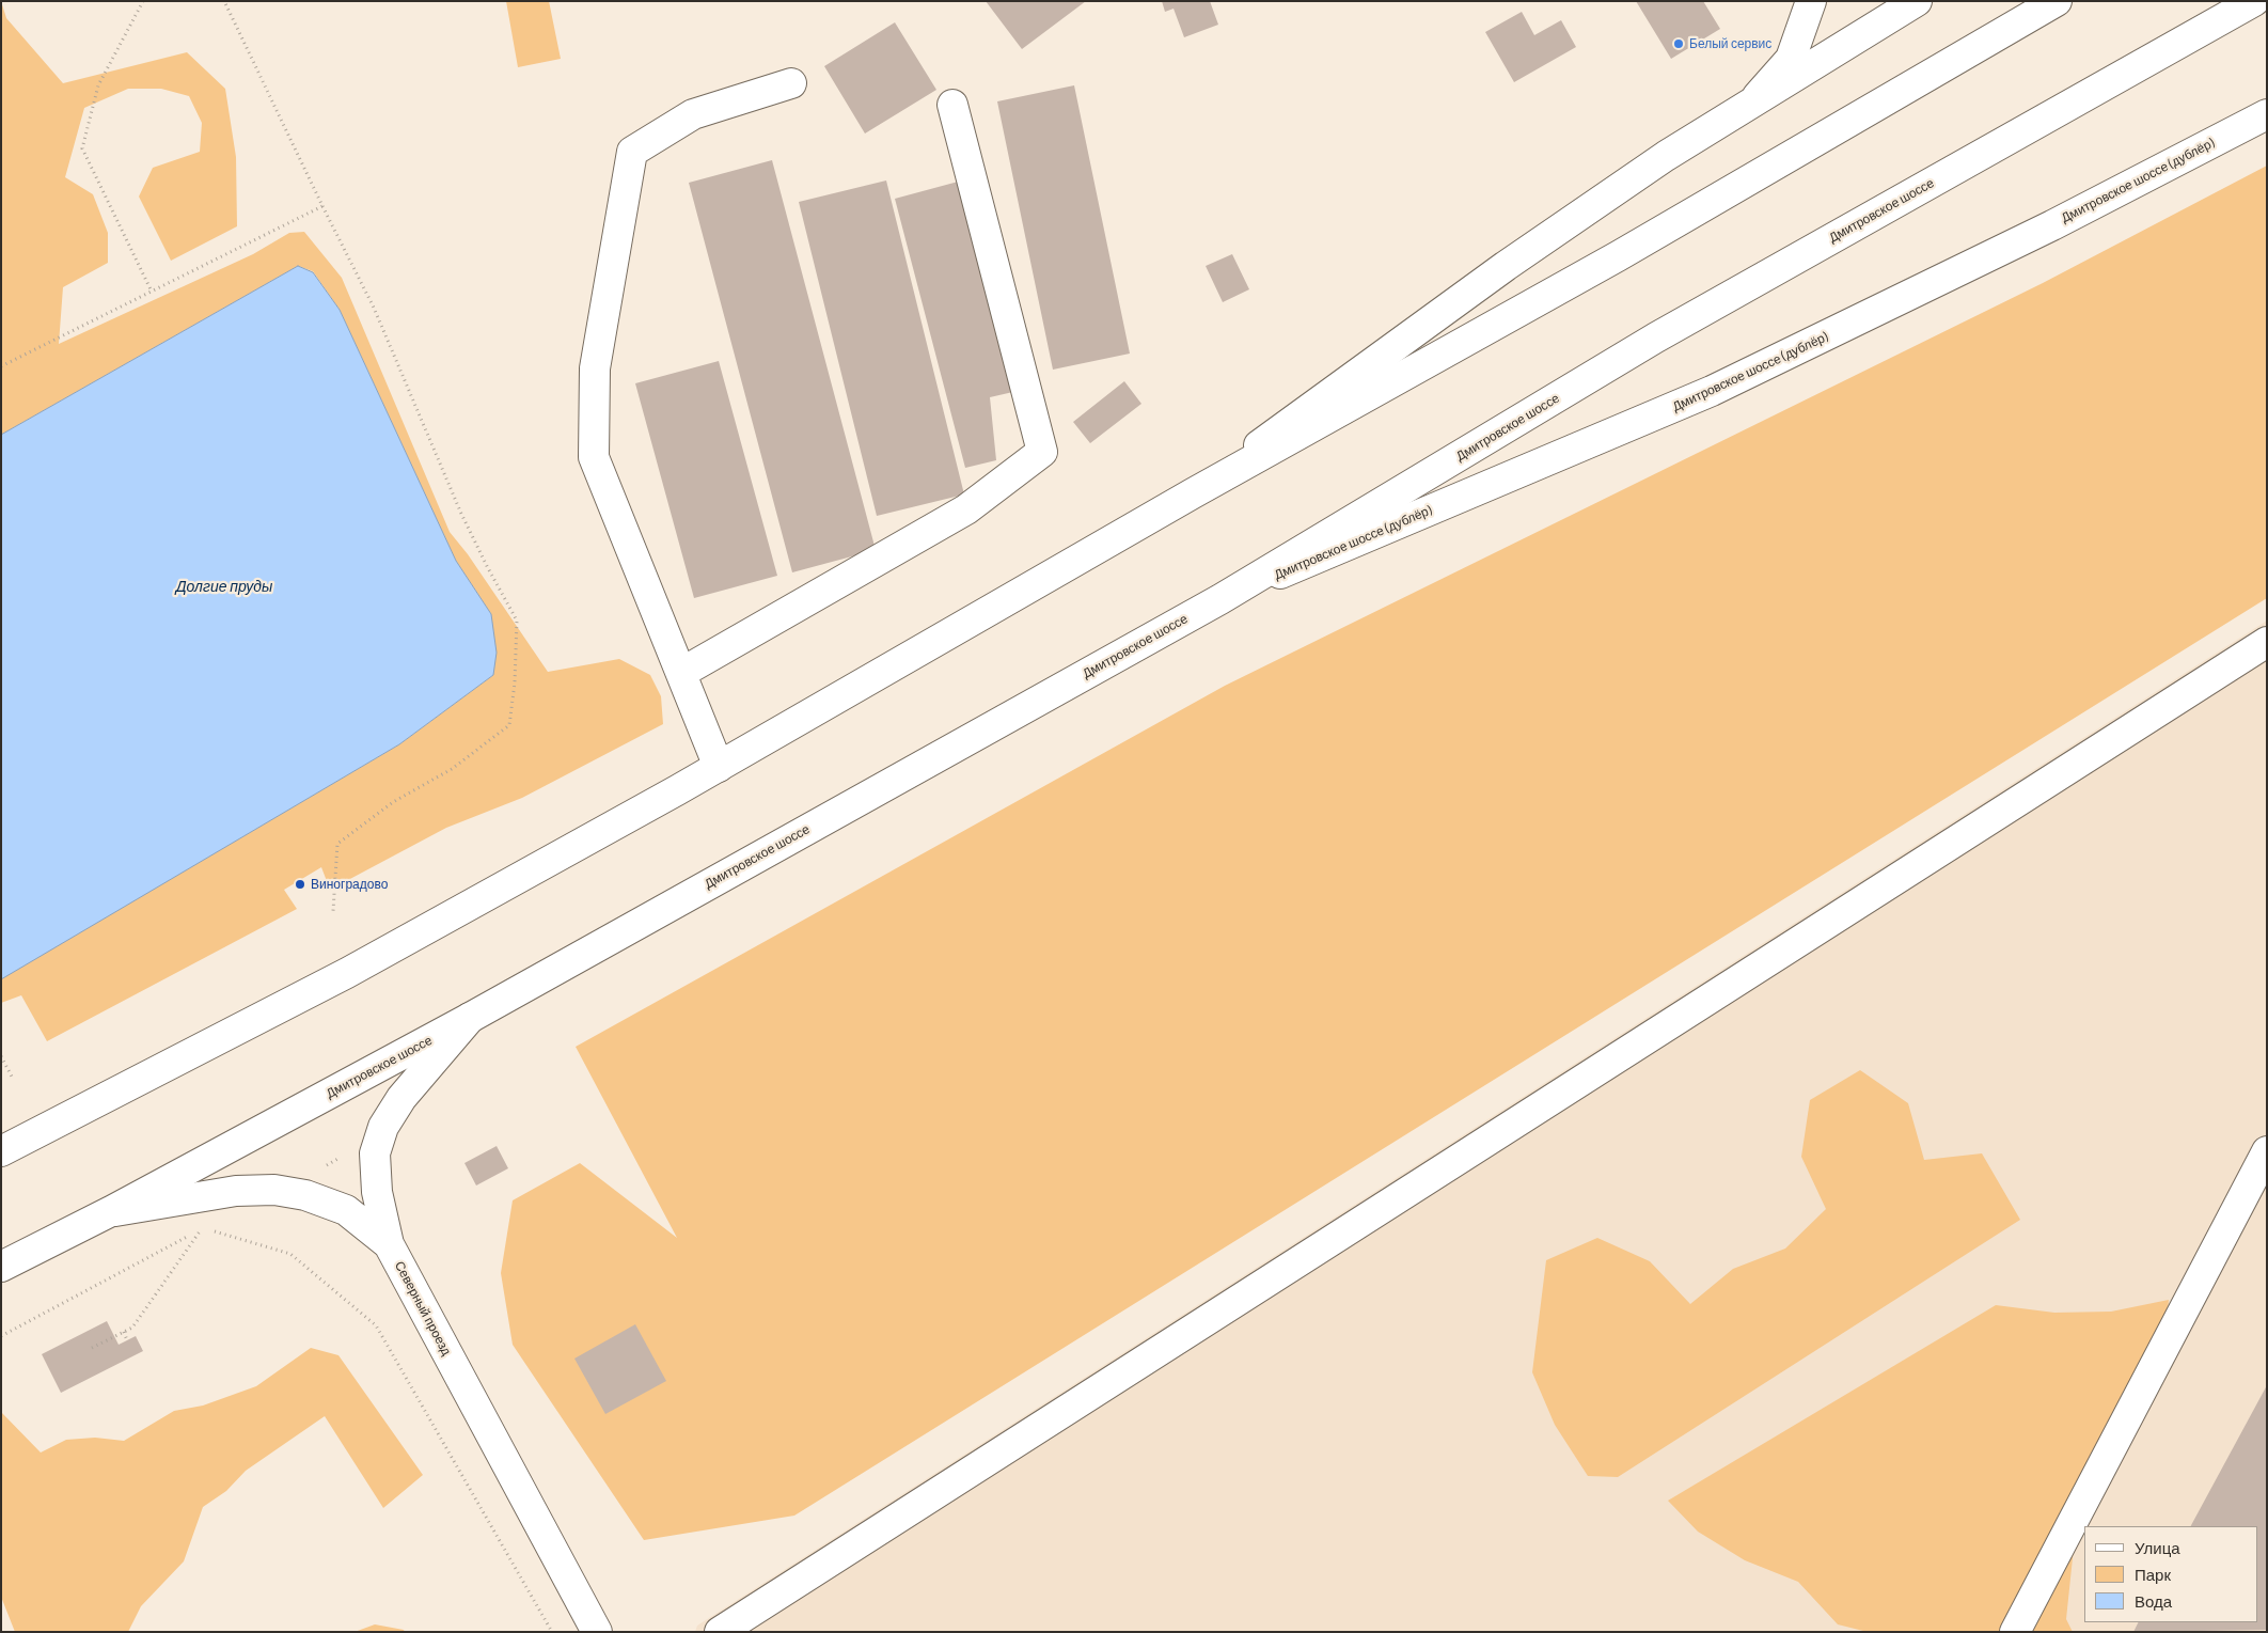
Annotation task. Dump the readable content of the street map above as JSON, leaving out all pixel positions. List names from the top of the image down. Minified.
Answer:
{"streets":{"main road":["Дмитровское шоссе (дублёр)","Дмитровское шоссе","Северный проезд"]},"crossings":[["Дмитровское шоссе (дублёр)","Дмитровское шоссе"],["Дмитровское шоссе","Северный проезд"]],"water":["Долгие пруды"],"places":["Белый сервис","Виноградово"],"legend":["Улица","Парк","Вода"]}
